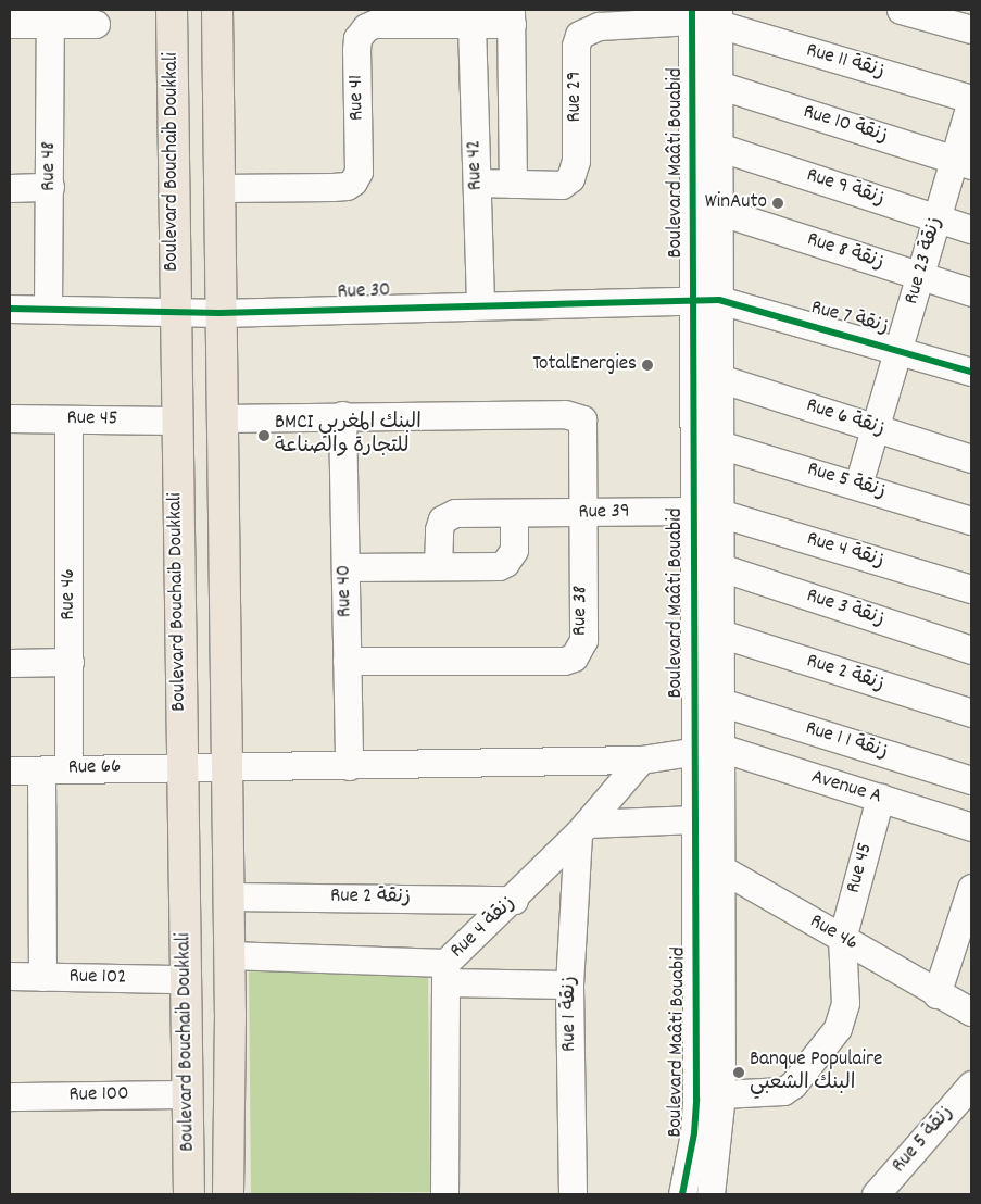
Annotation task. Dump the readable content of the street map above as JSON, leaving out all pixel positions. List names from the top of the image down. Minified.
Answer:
{"streets":{"main road":["Boulevard Bouchaib Doukkali"],"street":["Rue 11 زنقة","Rue 29","Rue 41","Rue 10 زنقة","Boulevard Maâti Bouabid","Rue 42","Rue 48","Rue 9 زنقة","Rue 8 زنقة","Rue 23 زنقة","Rue 30","Rue 7 زنقة","Rue 6 زنقة","Rue 45","Rue 5 زنقة","Rue 39","Rue 4 زنقة","Rue 40","Rue 46","Rue 3 زنقة","Rue 38","Rue 2 زنقة","Rue 1 زنقة 1","Rue 66","Avenue A","Rue 102","Rue 1 زنقة","Rue 100"]},"crossings":[["Rue 11 زنقة","Rue 29"],["Rue 11 زنقة","Boulevard Maâti Bouabid"],["Rue 11 زنقة","Rue 23 زنقة"],["Rue 29","Boulevard Maâti Bouabid"],["Rue 29","Rue 42"],["Rue 41","Boulevard Bouchaib Doukkali"],["Rue 41","Rue 42"],["Rue 10 زنقة","Boulevard Maâti Bouabid"],["Rue 10 زنقة","Rue 23 زنقة"],["Boulevard Bouchaib Doukkali","Rue 30"],["Boulevard Bouchaib Doukkali","Rue 45"],["Boulevard Bouchaib Doukkali","Rue 2 زنقة"],["Boulevard Bouchaib Doukkali","Rue 66"],["Boulevard Bouchaib Doukkali","Rue 102"],["Boulevard Bouchaib Doukkali","Rue 100"],["Boulevard Maâti Bouabid","Rue 9 زنقة"],["Boulevard Maâti Bouabid","Rue 8 زنقة"],["Boulevard Maâti Bouabid","Rue 30"],["Boulevard Maâti Bouabid","Rue 7 زنقة"],["Boulevard Maâti Bouabid","Rue 6 زنقة"],["Boulevard Maâti Bouabid","Rue 5 زنقة"],["Boulevard Maâti Bouabid","Rue 39"],["Boulevard Maâti Bouabid","Rue 4 زنقة"],["Boulevard Maâti Bouabid","Rue 46"],["Boulevard Maâti Bouabid","Rue 3 زنقة"],["Boulevard Maâti Bouabid","Rue 2 زنقة"],["Boulevard Maâti Bouabid","Rue 1 زنقة 1"],["Boulevard Maâti Bouabid","Avenue A"],["Rue 42","Rue 30"],["Rue 48","Rue 30"],["Rue 9 زنقة","Rue 23 زنقة"],["Rue 8 زنقة","Rue 23 زنقة"],["Rue 23 زنقة","Rue 7 زنقة"],["Rue 23 زنقة","Rue 6 زنقة"],["Rue 23 زنقة","Rue 5 زنقة"],["Rue 30","Rue 7 زنقة"],["Rue 45","Rue 46"],["Rue 45","Avenue A"],["Rue 39","Rue 4 زنقة"],["Rue 39","Rue 38"],["Rue 4 زنقة","Rue 2 زنقة"],["Rue 4 زنقة","Rue 66"],["Rue 4 زنقة","Rue 1 زنقة"],["Rue 40","Rue 38"],["Rue 40","Rue 66"],["Rue 46","Rue 66"],["Rue 46","Rue 102"]],"places":["WinAuto","TotalEnergies","BMCI البنك المغربي للتجارة والصناعة","Banque Populaire البنك الشعبي"]}
